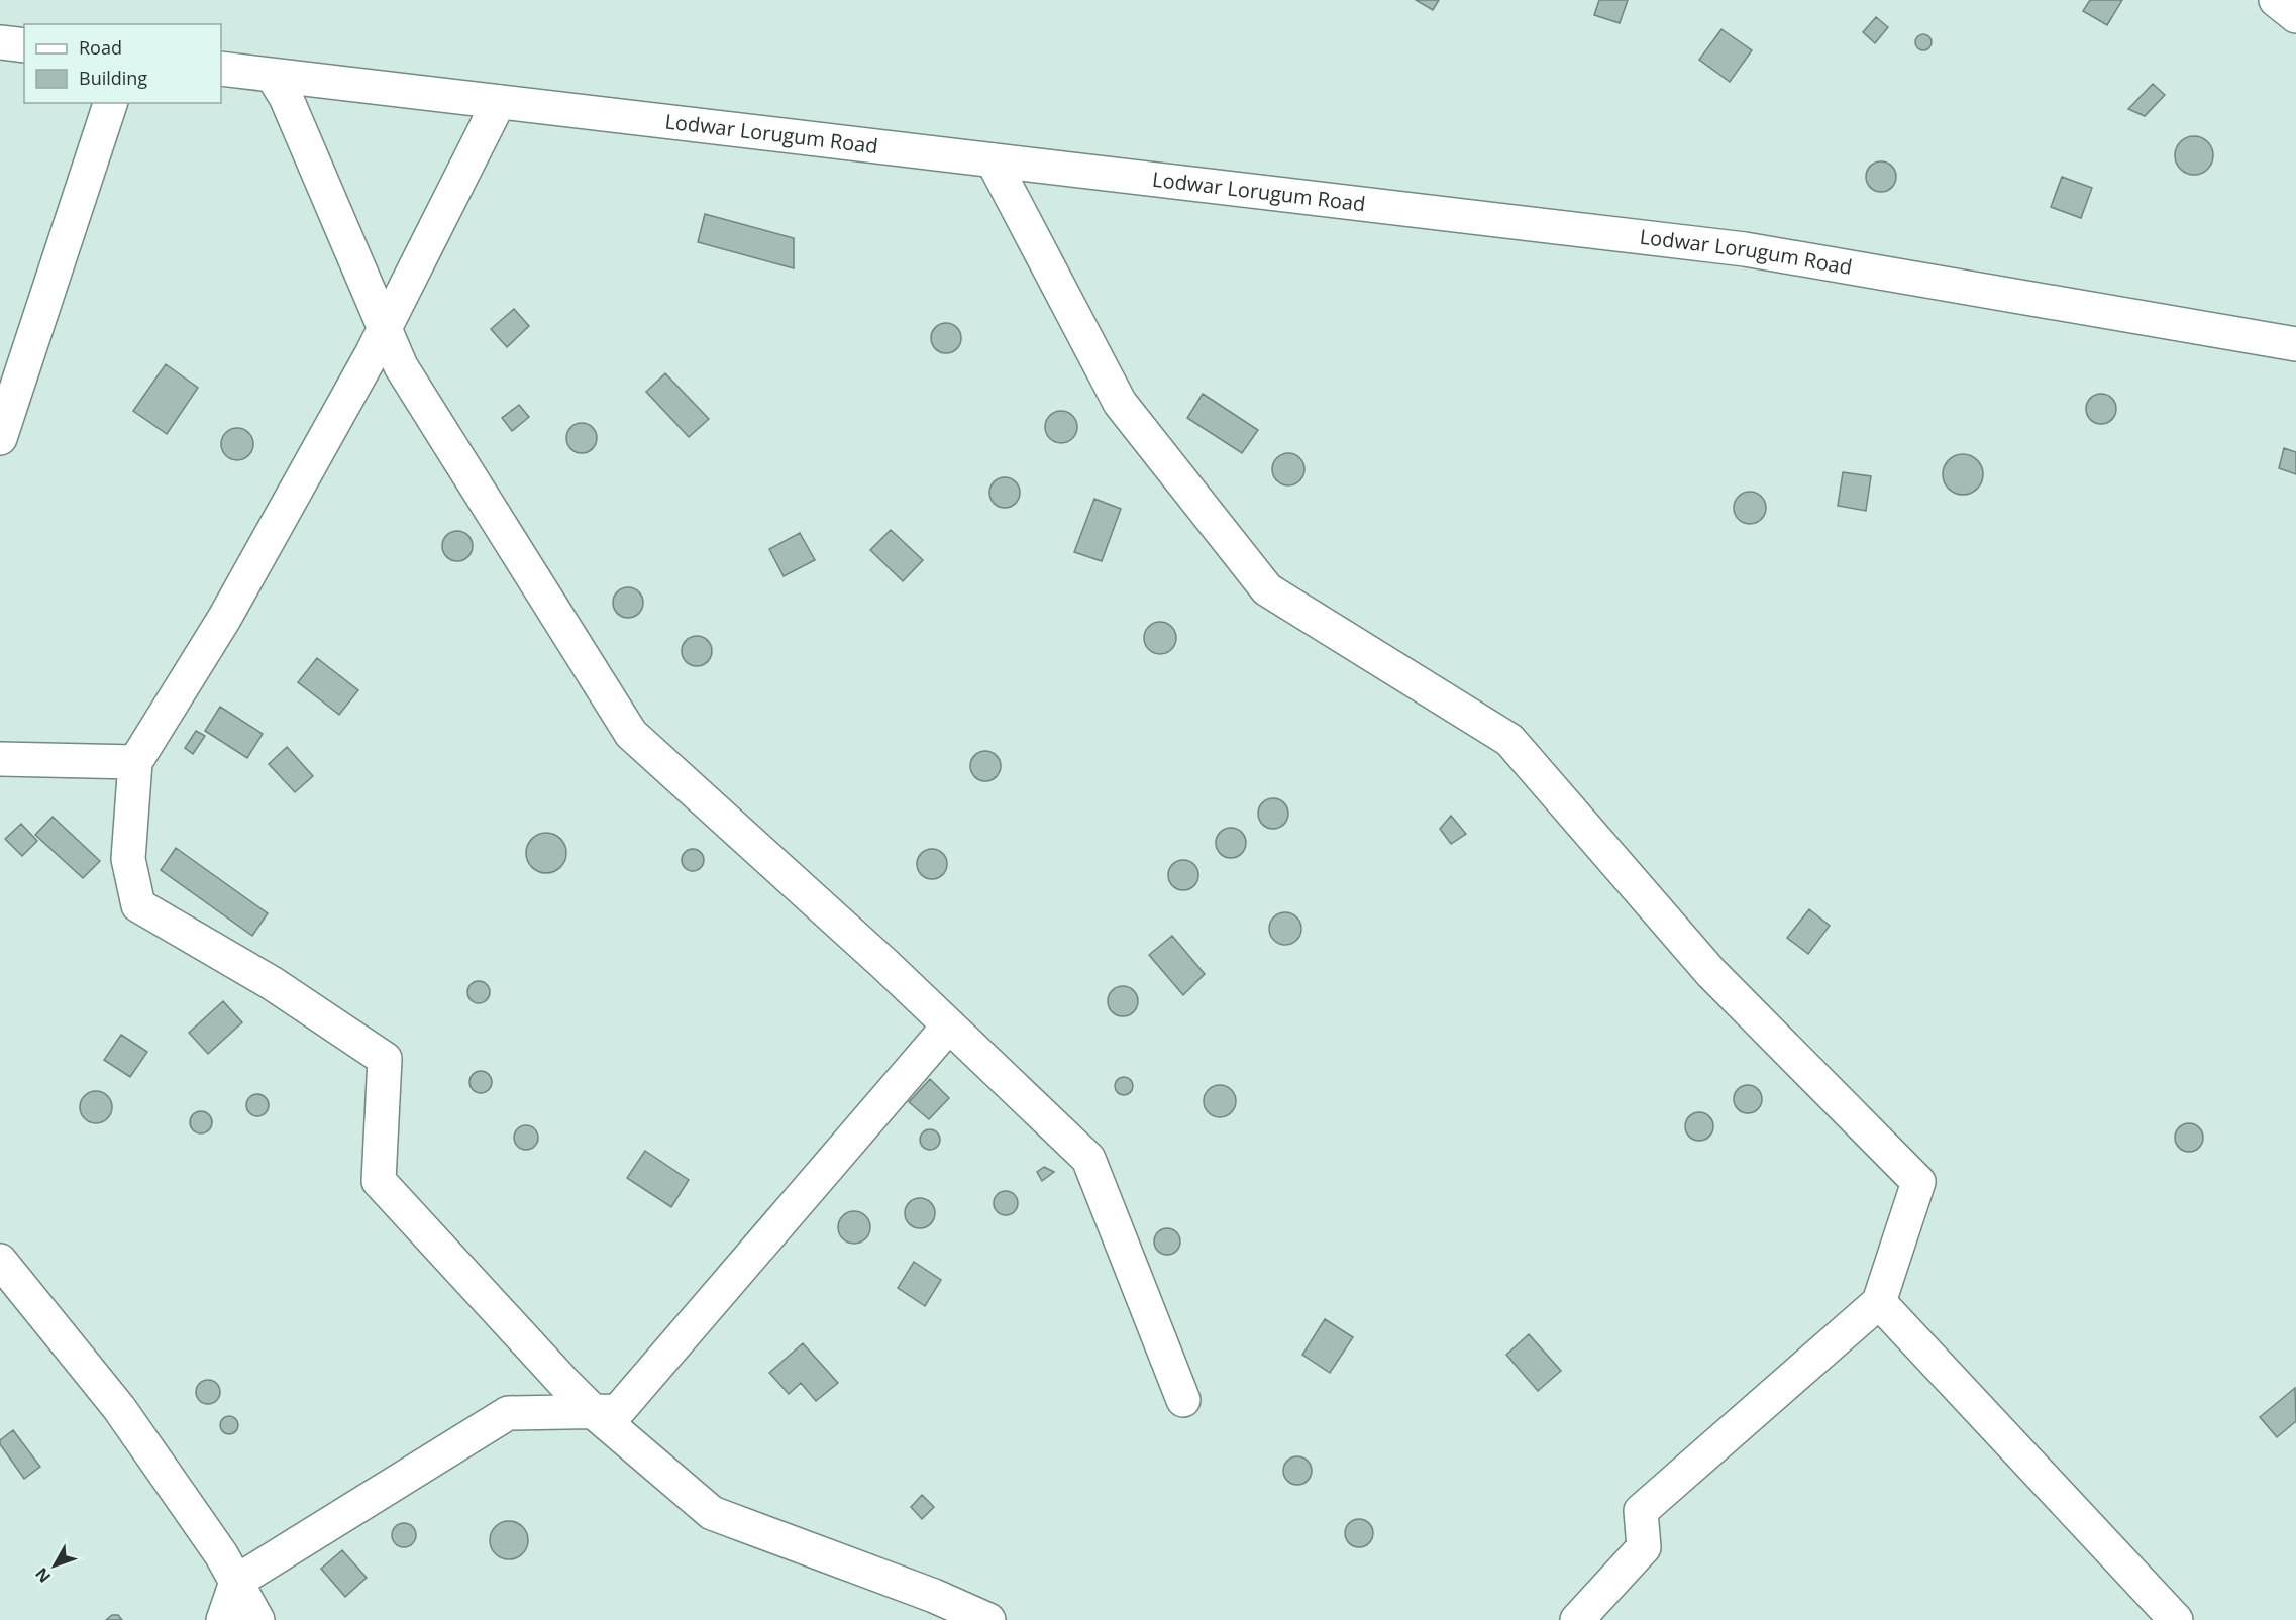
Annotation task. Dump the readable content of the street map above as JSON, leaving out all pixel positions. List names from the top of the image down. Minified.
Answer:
{"streets":{"street":["Lodwar Lorugum Road"]},"legend":["Road","Building"],"north":"bottom left"}
